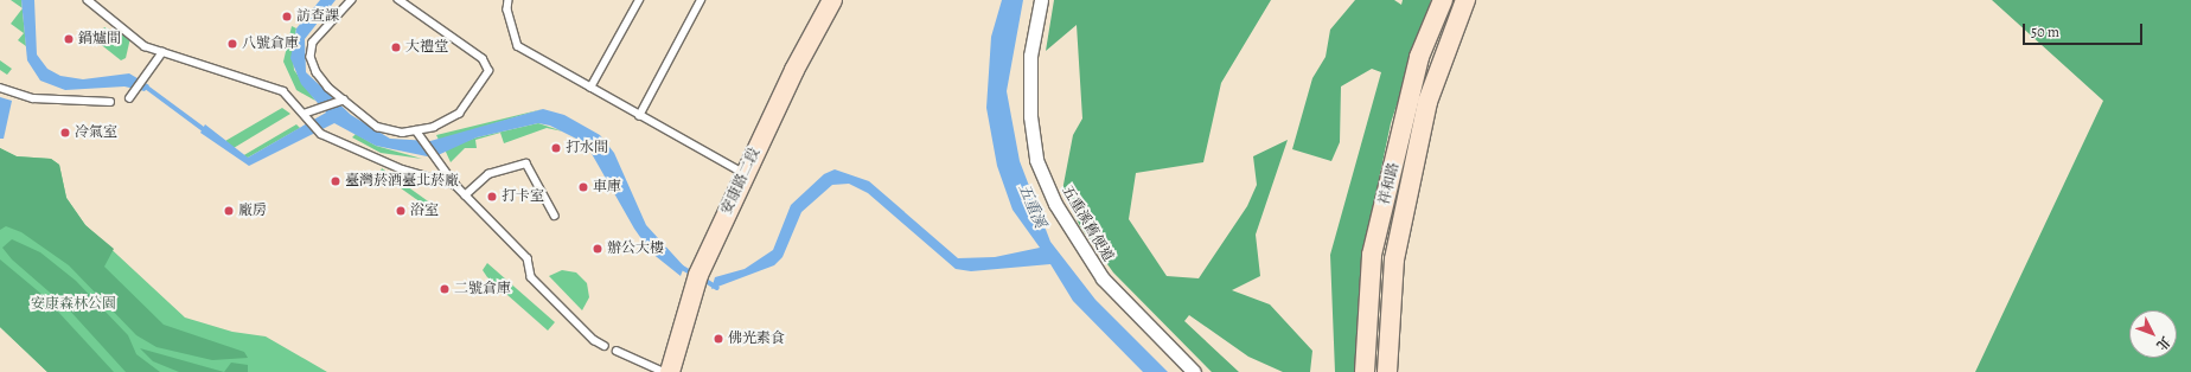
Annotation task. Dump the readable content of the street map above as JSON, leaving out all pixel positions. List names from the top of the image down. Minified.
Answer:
{"streets":{"main road":["安康路二段","祥和路"],"street":["五重溪舊便道"]},"water":["五重溪"],"parks":["安康森林公園"],"places":["訪查課","鍋爐間","八號倉庫","大禮堂","冷氣室","打水間","臺灣菸酒臺北菸廠","車庫","打卡室","廠房","浴室","辦公大樓","二號倉庫","佛光素食"],"scale_bar":"50 m","north":"bottom right"}
